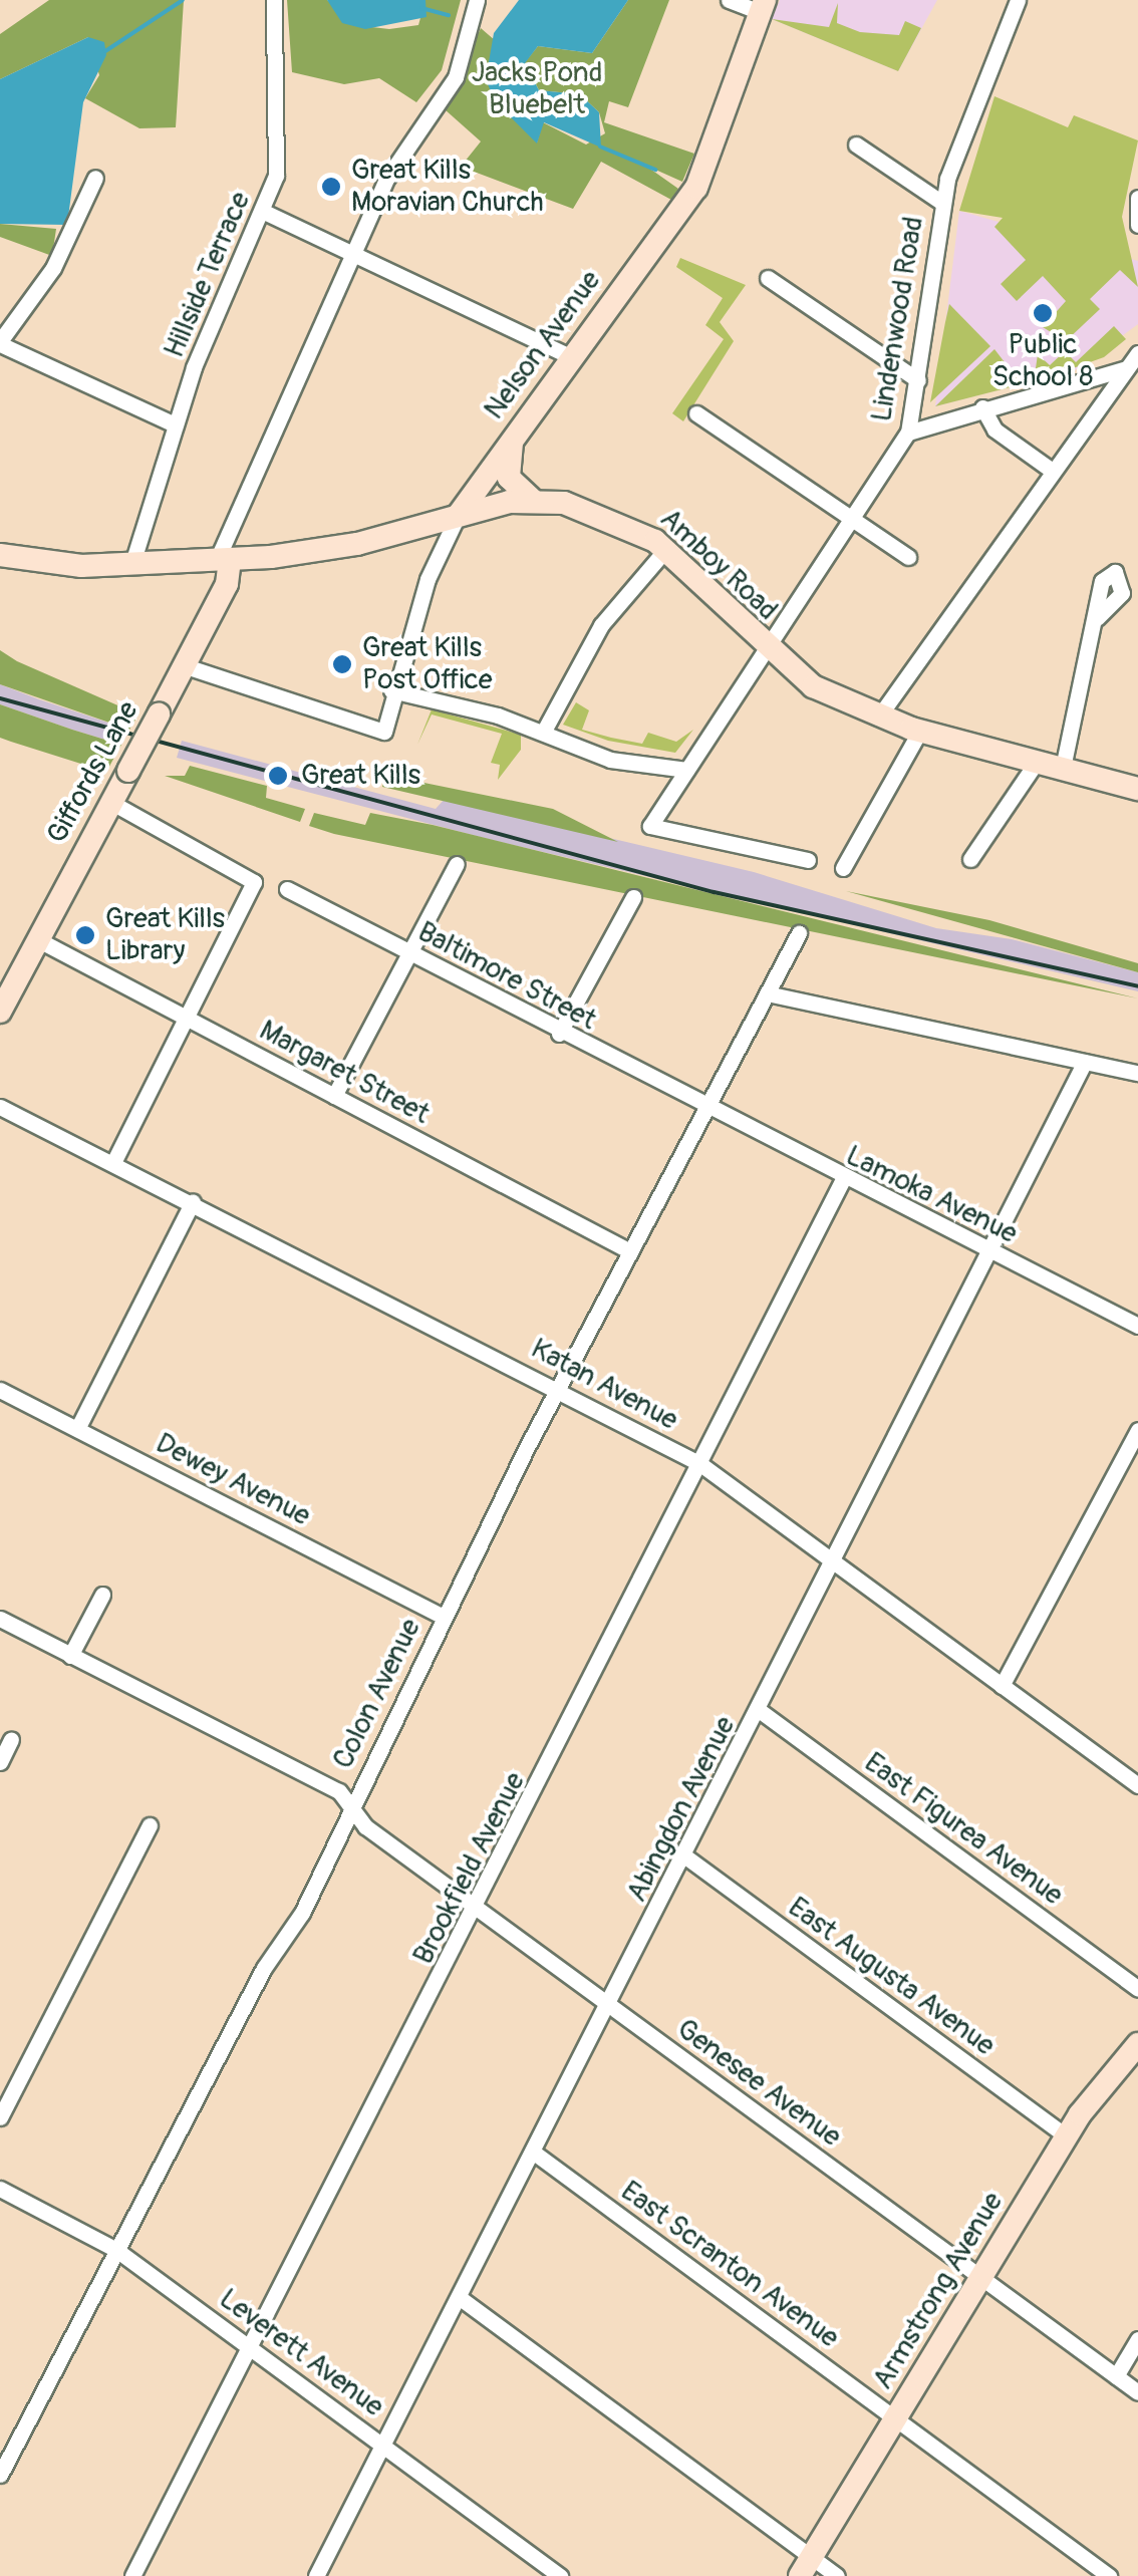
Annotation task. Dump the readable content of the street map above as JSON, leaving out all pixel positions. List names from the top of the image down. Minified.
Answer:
{"streets":{"street":["Hillside Terrace","Lindenwood Road","Nelson Avenue","Amboy Road","Giffords Lane","Baltimore Street","Margaret Street","Lamoka Avenue","Katan Avenue","Dewey Avenue","Colon Avenue","Abingdon Avenue","East Figurea Avenue","Brookfield Avenue","East Augusta Avenue","Genesee Avenue","East Scranton Avenue","Armstrong Avenue","Leverett Avenue"]},"crossings":[["Hillside Terrace","Amboy Road"],["Lindenwood Road","Amboy Road"],["Nelson Avenue","Amboy Road"],["Nelson Avenue","Giffords Lane"],["Amboy Road","Giffords Lane"],["Giffords Lane","Margaret Street"],["Baltimore Street","Lamoka Avenue"],["Baltimore Street","Colon Avenue"],["Margaret Street","Colon Avenue"],["Lamoka Avenue","Colon Avenue"],["Lamoka Avenue","Abingdon Avenue"],["Lamoka Avenue","Brookfield Avenue"],["Katan Avenue","Colon Avenue"],["Katan Avenue","Abingdon Avenue"],["Katan Avenue","Brookfield Avenue"],["Dewey Avenue","Colon Avenue"],["Colon Avenue","Genesee Avenue"],["Colon Avenue","Leverett Avenue"],["Abingdon Avenue","East Figurea Avenue"],["Abingdon Avenue","East Augusta Avenue"],["Abingdon Avenue","Genesee Avenue"],["Abingdon Avenue","East Scranton Avenue"],["Abingdon Avenue","Leverett Avenue"],["Brookfield Avenue","Genesee Avenue"],["Brookfield Avenue","Leverett Avenue"],["East Augusta Avenue","Armstrong Avenue"],["Genesee Avenue","Armstrong Avenue"],["East Scranton Avenue","Armstrong Avenue"]],"parks":["Jacks Pond Bluebelt"],"places":["Great Kills Moravian Church","Public School 8","Great Kills Post Office","Great Kills","Great Kills Library"]}
